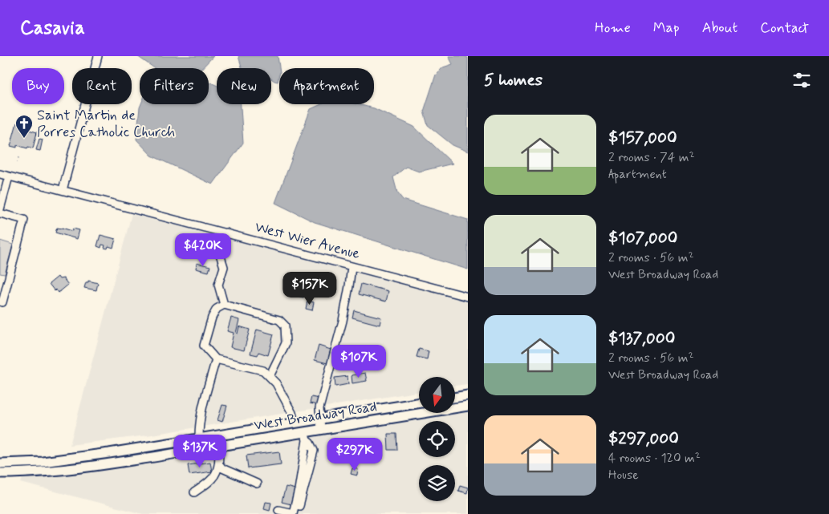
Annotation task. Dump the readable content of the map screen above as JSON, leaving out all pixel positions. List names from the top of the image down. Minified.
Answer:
{"streets":{"main road":["West Broadway Road"],"street":["West Wier Avenue"]},"places":{"church":["Saint Martin de Porres Catholic Church"]},"north":"bottom","page":{"header":"Casavia","nav":["Home","Map","About","Contact"],"heading":"5 homes","chip":["Buy","Rent","Filters","New","Apartment"],"list":[{"name":"$157,000","note":"2 rooms · 74 m² · Apartment"},{"name":"$107,000","note":"2 rooms · 56 m² · West Broadway Road"},{"name":"$137,000","note":"2 rooms · 56 m² · West Broadway Road"},{"name":"$297,000","note":"4 rooms · 120 m² · House"}],"price":["$420K","$157K","$107K","$137K","$297K"]}}
